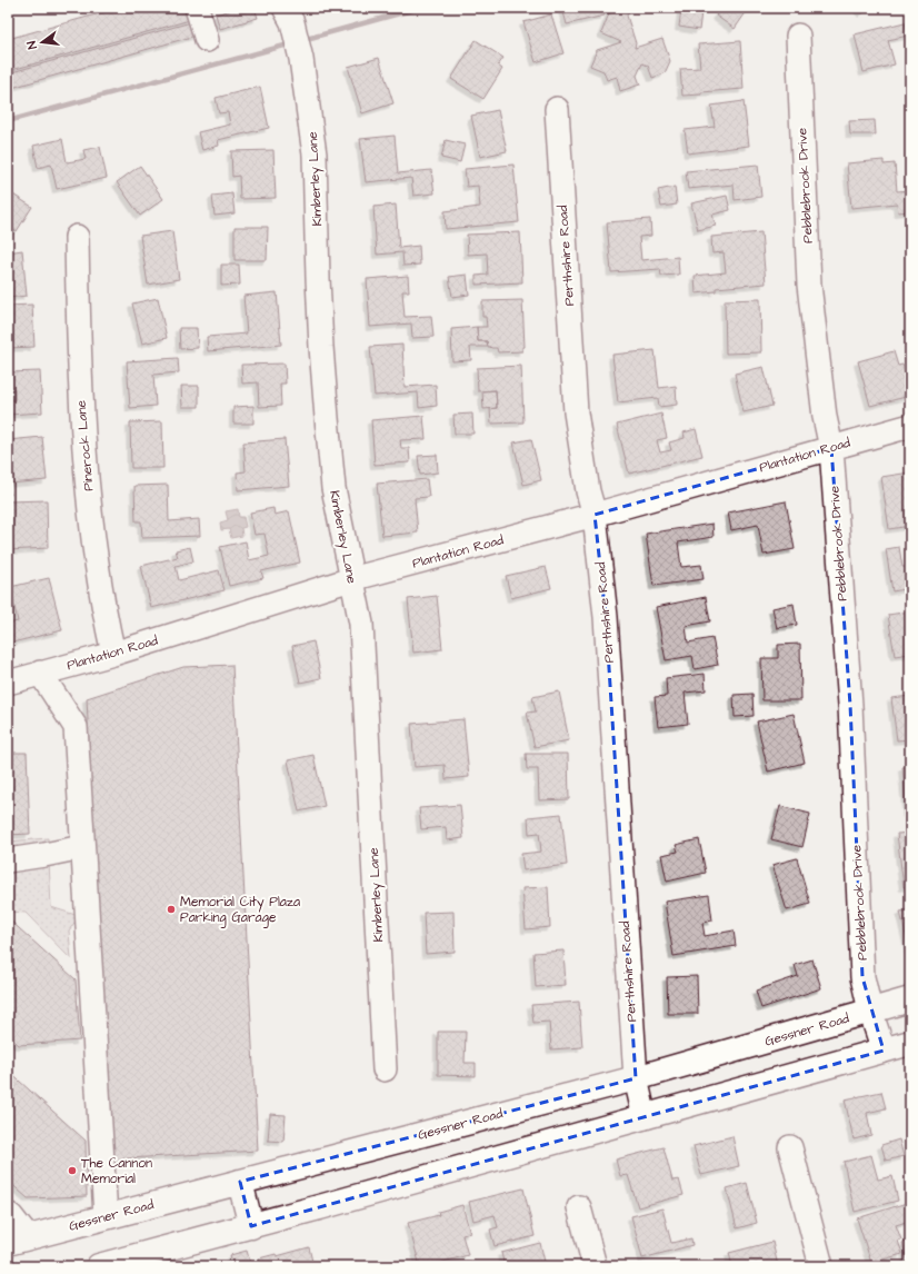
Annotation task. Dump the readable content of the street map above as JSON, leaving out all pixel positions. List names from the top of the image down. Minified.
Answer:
{"streets":{"main road":["Gessner Road"],"street":["Kimberley Lane","Pebblebrook Drive","Perthshire Road","Pinerock Lane","Plantation Road"]},"crossings":[["Kimberley Lane","Plantation Road"],["Pebblebrook Drive","Plantation Road"],["Pebblebrook Drive","Gessner Road"],["Perthshire Road","Plantation Road"],["Perthshire Road","Gessner Road"],["Pinerock Lane","Plantation Road"]],"places":["Memorial City Plaza Parking Garage","The Cannon Memorial"],"north":"left"}
